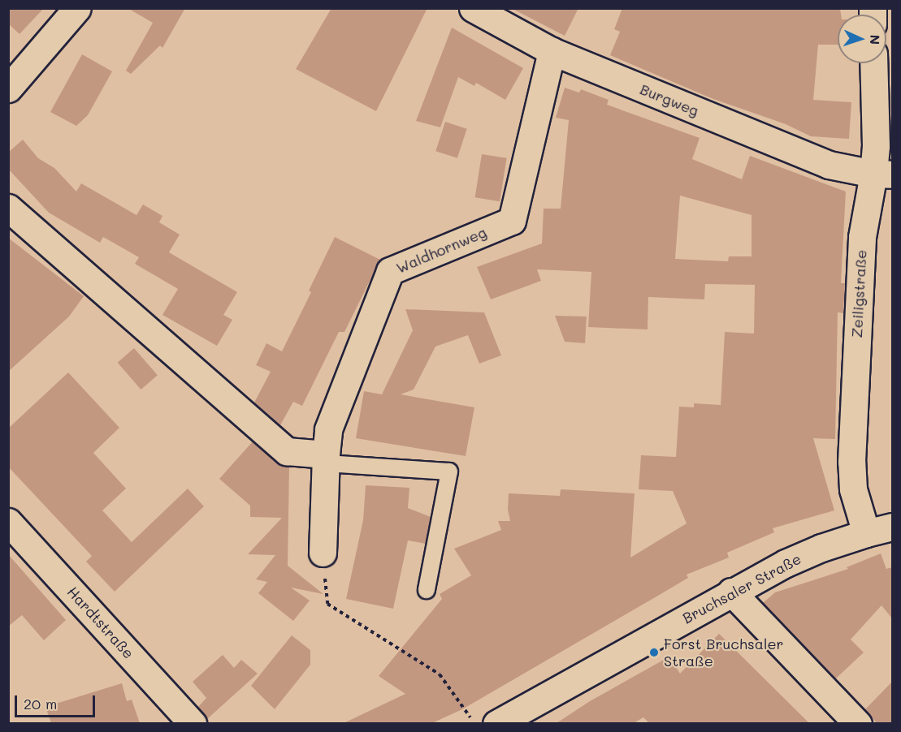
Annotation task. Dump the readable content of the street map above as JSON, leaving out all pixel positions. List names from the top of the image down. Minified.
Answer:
{"streets":{"street":["Burgweg","Waldhornweg","Zeiligstraße","Bruchsaler Straße","Hardtstraße"]},"crossings":[["Burgweg","Waldhornweg"],["Burgweg","Zeiligstraße"],["Zeiligstraße","Bruchsaler Straße"]],"places":["Forst Bruchsaler Straße"],"scale_bar":"20 m","north":"right"}
